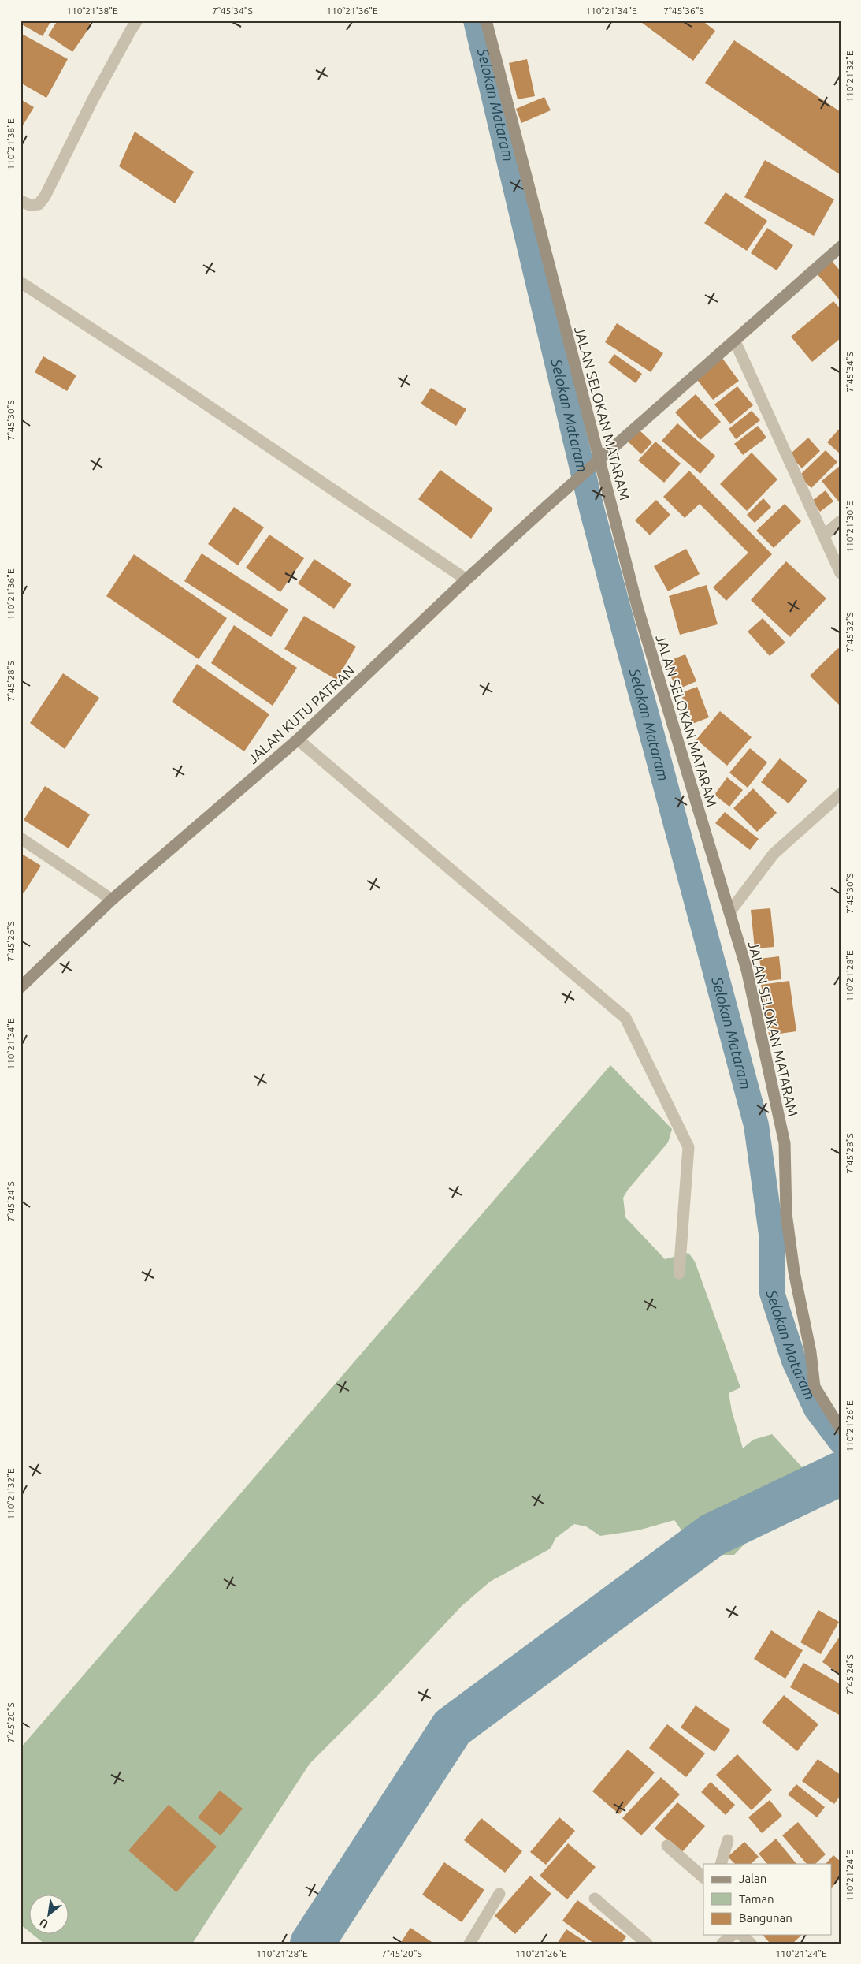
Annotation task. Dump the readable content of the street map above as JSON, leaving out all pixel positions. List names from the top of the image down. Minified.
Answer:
{"streets":{"street":["JALAN SELOKAN MATARAM","JALAN KUTU PATRAN"]},"crossings":[["JALAN SELOKAN MATARAM","JALAN KUTU PATRAN"]],"water":["Selokan Mataram"],"legend":["Jalan","Taman","Bangunan"],"north":"bottom left","coordinates":["110°21'38\"E","7°45'34\"S","110°21'36\"E","110°21'34\"E","7°45'36\"S","110°21'32\"E","7°45'30\"S","110°21'30\"E","7°45'32\"S","7°45'28\"S","7°45'26\"S","110°21'28\"E","7°45'24\"S","110°21'26\"E","7°45'20\"S","110°21'24\"E"]}
